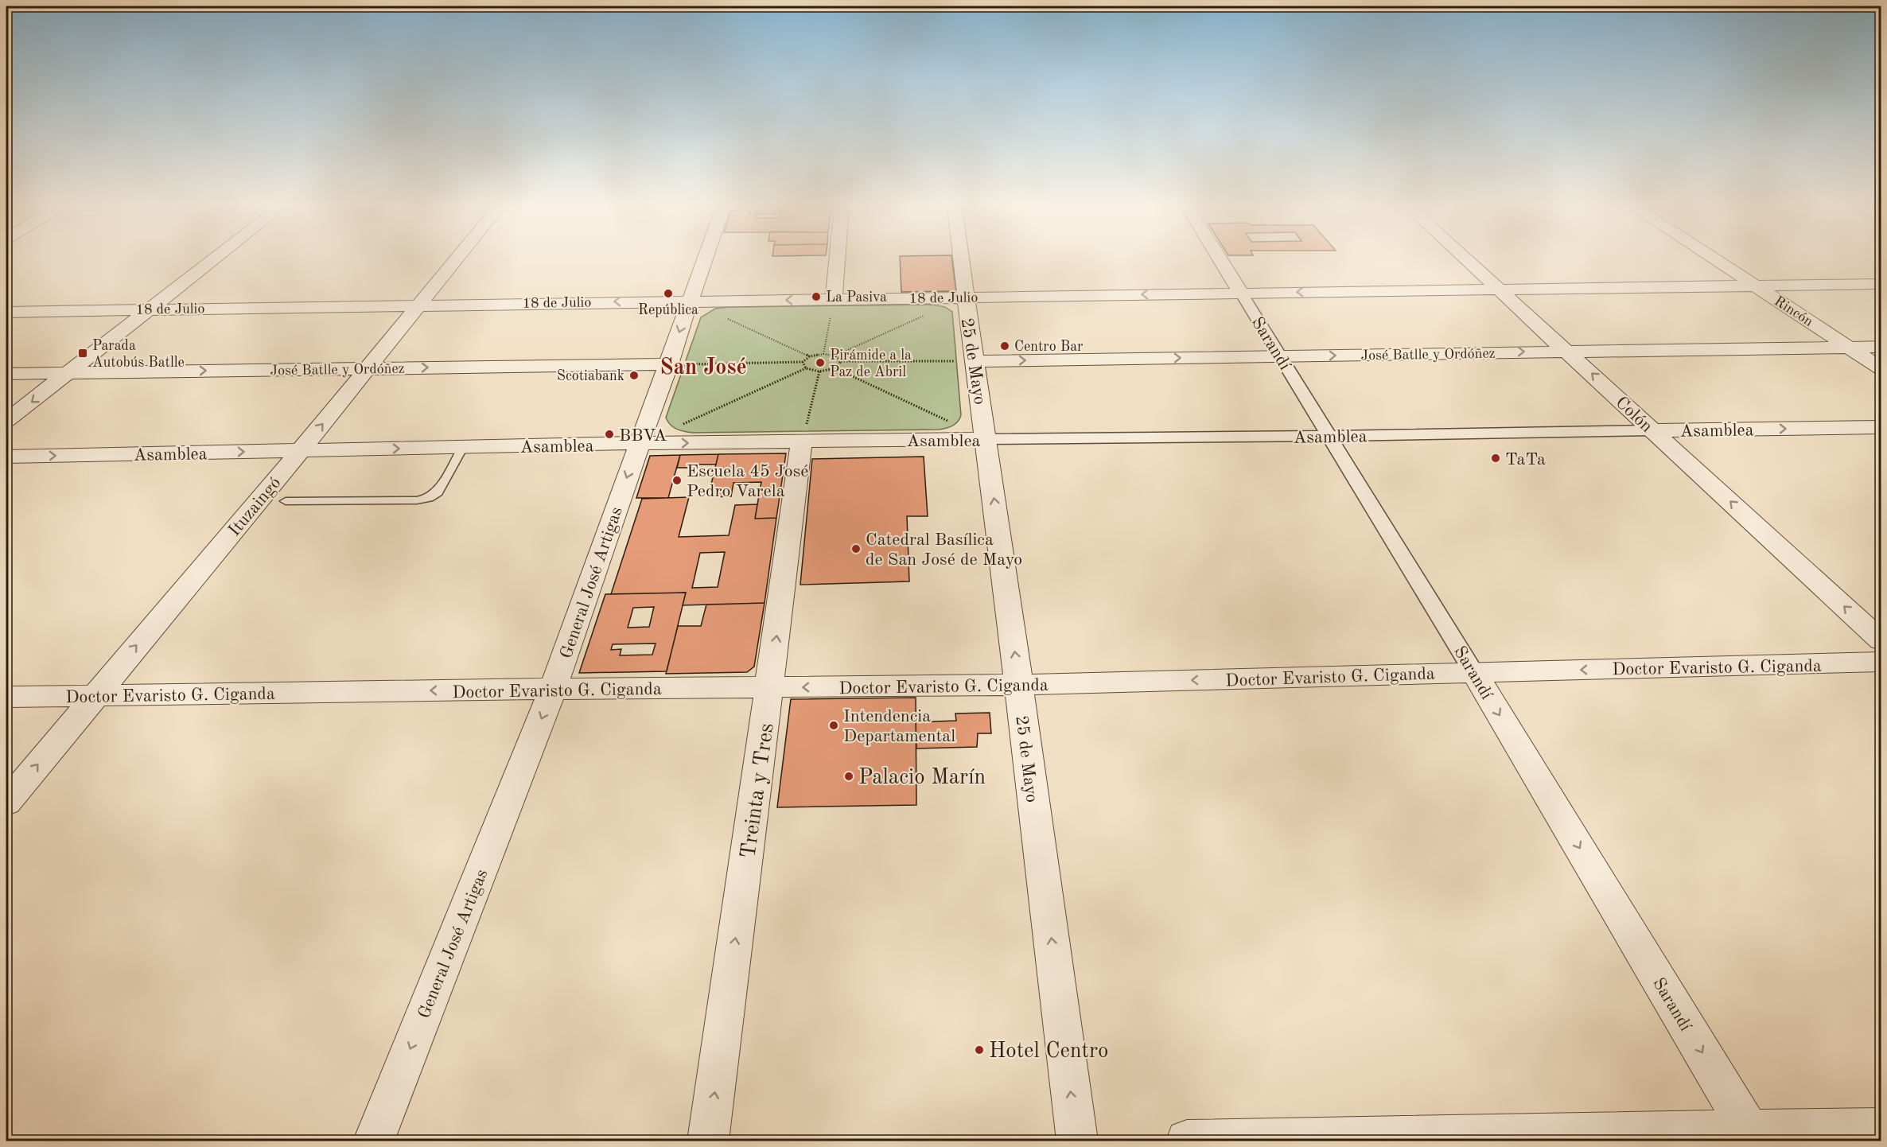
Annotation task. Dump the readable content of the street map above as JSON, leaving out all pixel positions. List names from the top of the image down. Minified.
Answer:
{"streets":{"street":["18 de Julio","Rincón","Sarandí","José Batlle y Ordóñez","25 de Mayo","Colón","Asamblea","Ituzaingó","General José Artigas","Doctor Evaristo G. Ciganda","Treinta y Tres"]},"crossings":[["18 de Julio","Rincón"],["18 de Julio","Sarandí"],["18 de Julio","25 de Mayo"],["18 de Julio","Colón"],["18 de Julio","Ituzaingó"],["18 de Julio","General José Artigas"],["Rincón","José Batlle y Ordóñez"],["Sarandí","José Batlle y Ordóñez"],["Sarandí","Asamblea"],["Sarandí","Doctor Evaristo G. Ciganda"],["José Batlle y Ordóñez","25 de Mayo"],["José Batlle y Ordóñez","Colón"],["José Batlle y Ordóñez","Ituzaingó"],["José Batlle y Ordóñez","General José Artigas"],["25 de Mayo","Asamblea"],["25 de Mayo","Doctor Evaristo G. Ciganda"],["Colón","Asamblea"],["Asamblea","Ituzaingó"],["Asamblea","General José Artigas"],["Asamblea","Treinta y Tres"],["Ituzaingó","Doctor Evaristo G. Ciganda"],["General José Artigas","Doctor Evaristo G. Ciganda"],["Doctor Evaristo G. Ciganda","Treinta y Tres"]],"one_way":["18 de Julio","Sarandí","José Batlle y Ordóñez","25 de Mayo","Colón","Asamblea","General José Artigas","Doctor Evaristo G. Ciganda","Treinta y Tres"],"districts":["San José"],"places":{"other":["República","La Pasiva","Centro Bar","Pirámide a la Paz de Abril","Scotiabank","BBVA","TaTa","Escuela 45 José Pedro Varela","Catedral Basílica de San José de Mayo","Intendencia Departamental","Palacio Marín","Hotel Centro"],"transit":["Parada Autobús Batlle"]}}
